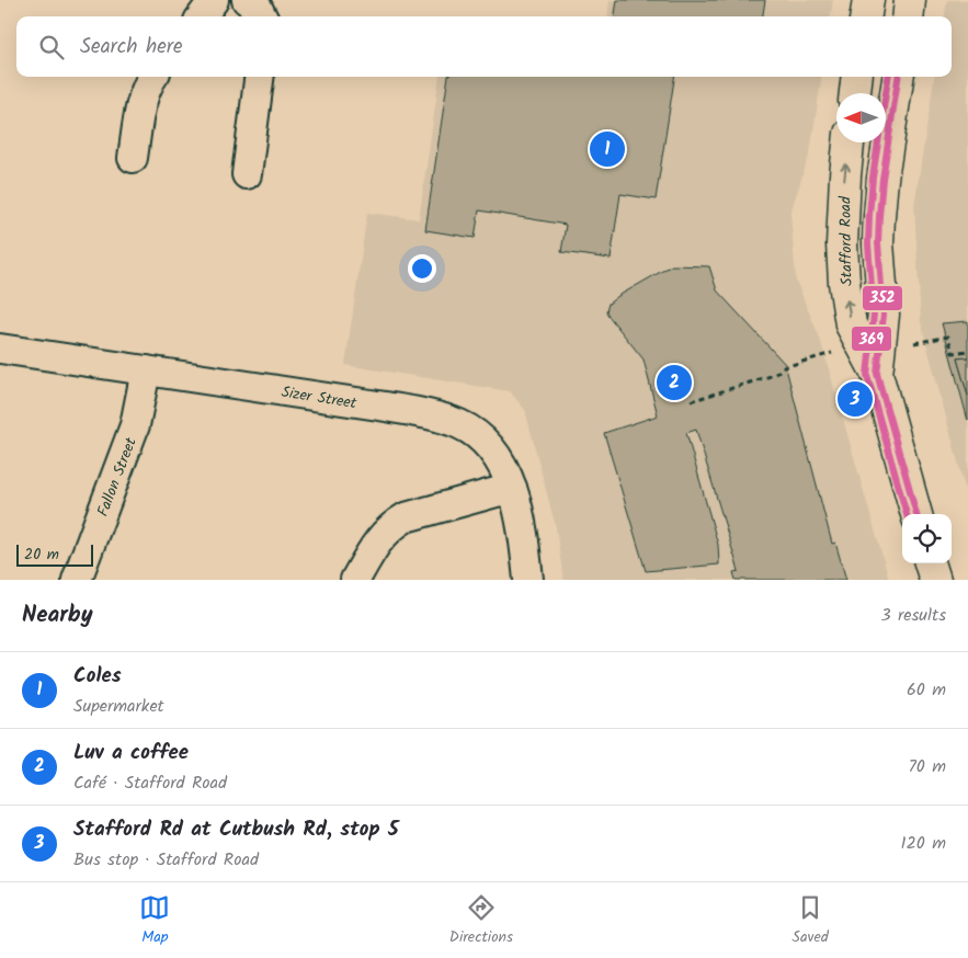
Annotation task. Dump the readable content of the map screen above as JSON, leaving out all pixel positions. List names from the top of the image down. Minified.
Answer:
{"streets":{"highway":["Stafford Road"],"street":["Sizer Street","Fallon Street"]},"crossings":[["Sizer Street","Fallon Street"]],"lines":["transit line 352","transit line 369"],"scale_bar":"20 m","north":"left","page":{"search":"Search here","pins":["1","2","3"],"scale":"20 m","heading":["Nearby","3 results"],"list":[{"mark":"1","name":"Coles","note":"Supermarket","value":"60 m"},{"mark":"2","name":"Luv a coffee","note":"Café · Stafford Road","value":"70 m"},{"mark":"3","name":"Stafford Rd at Cutbush Rd, stop 5","note":"Bus stop · Stafford Road","value":"120 m"}],"nav":["Map","Directions","Saved"]}}
